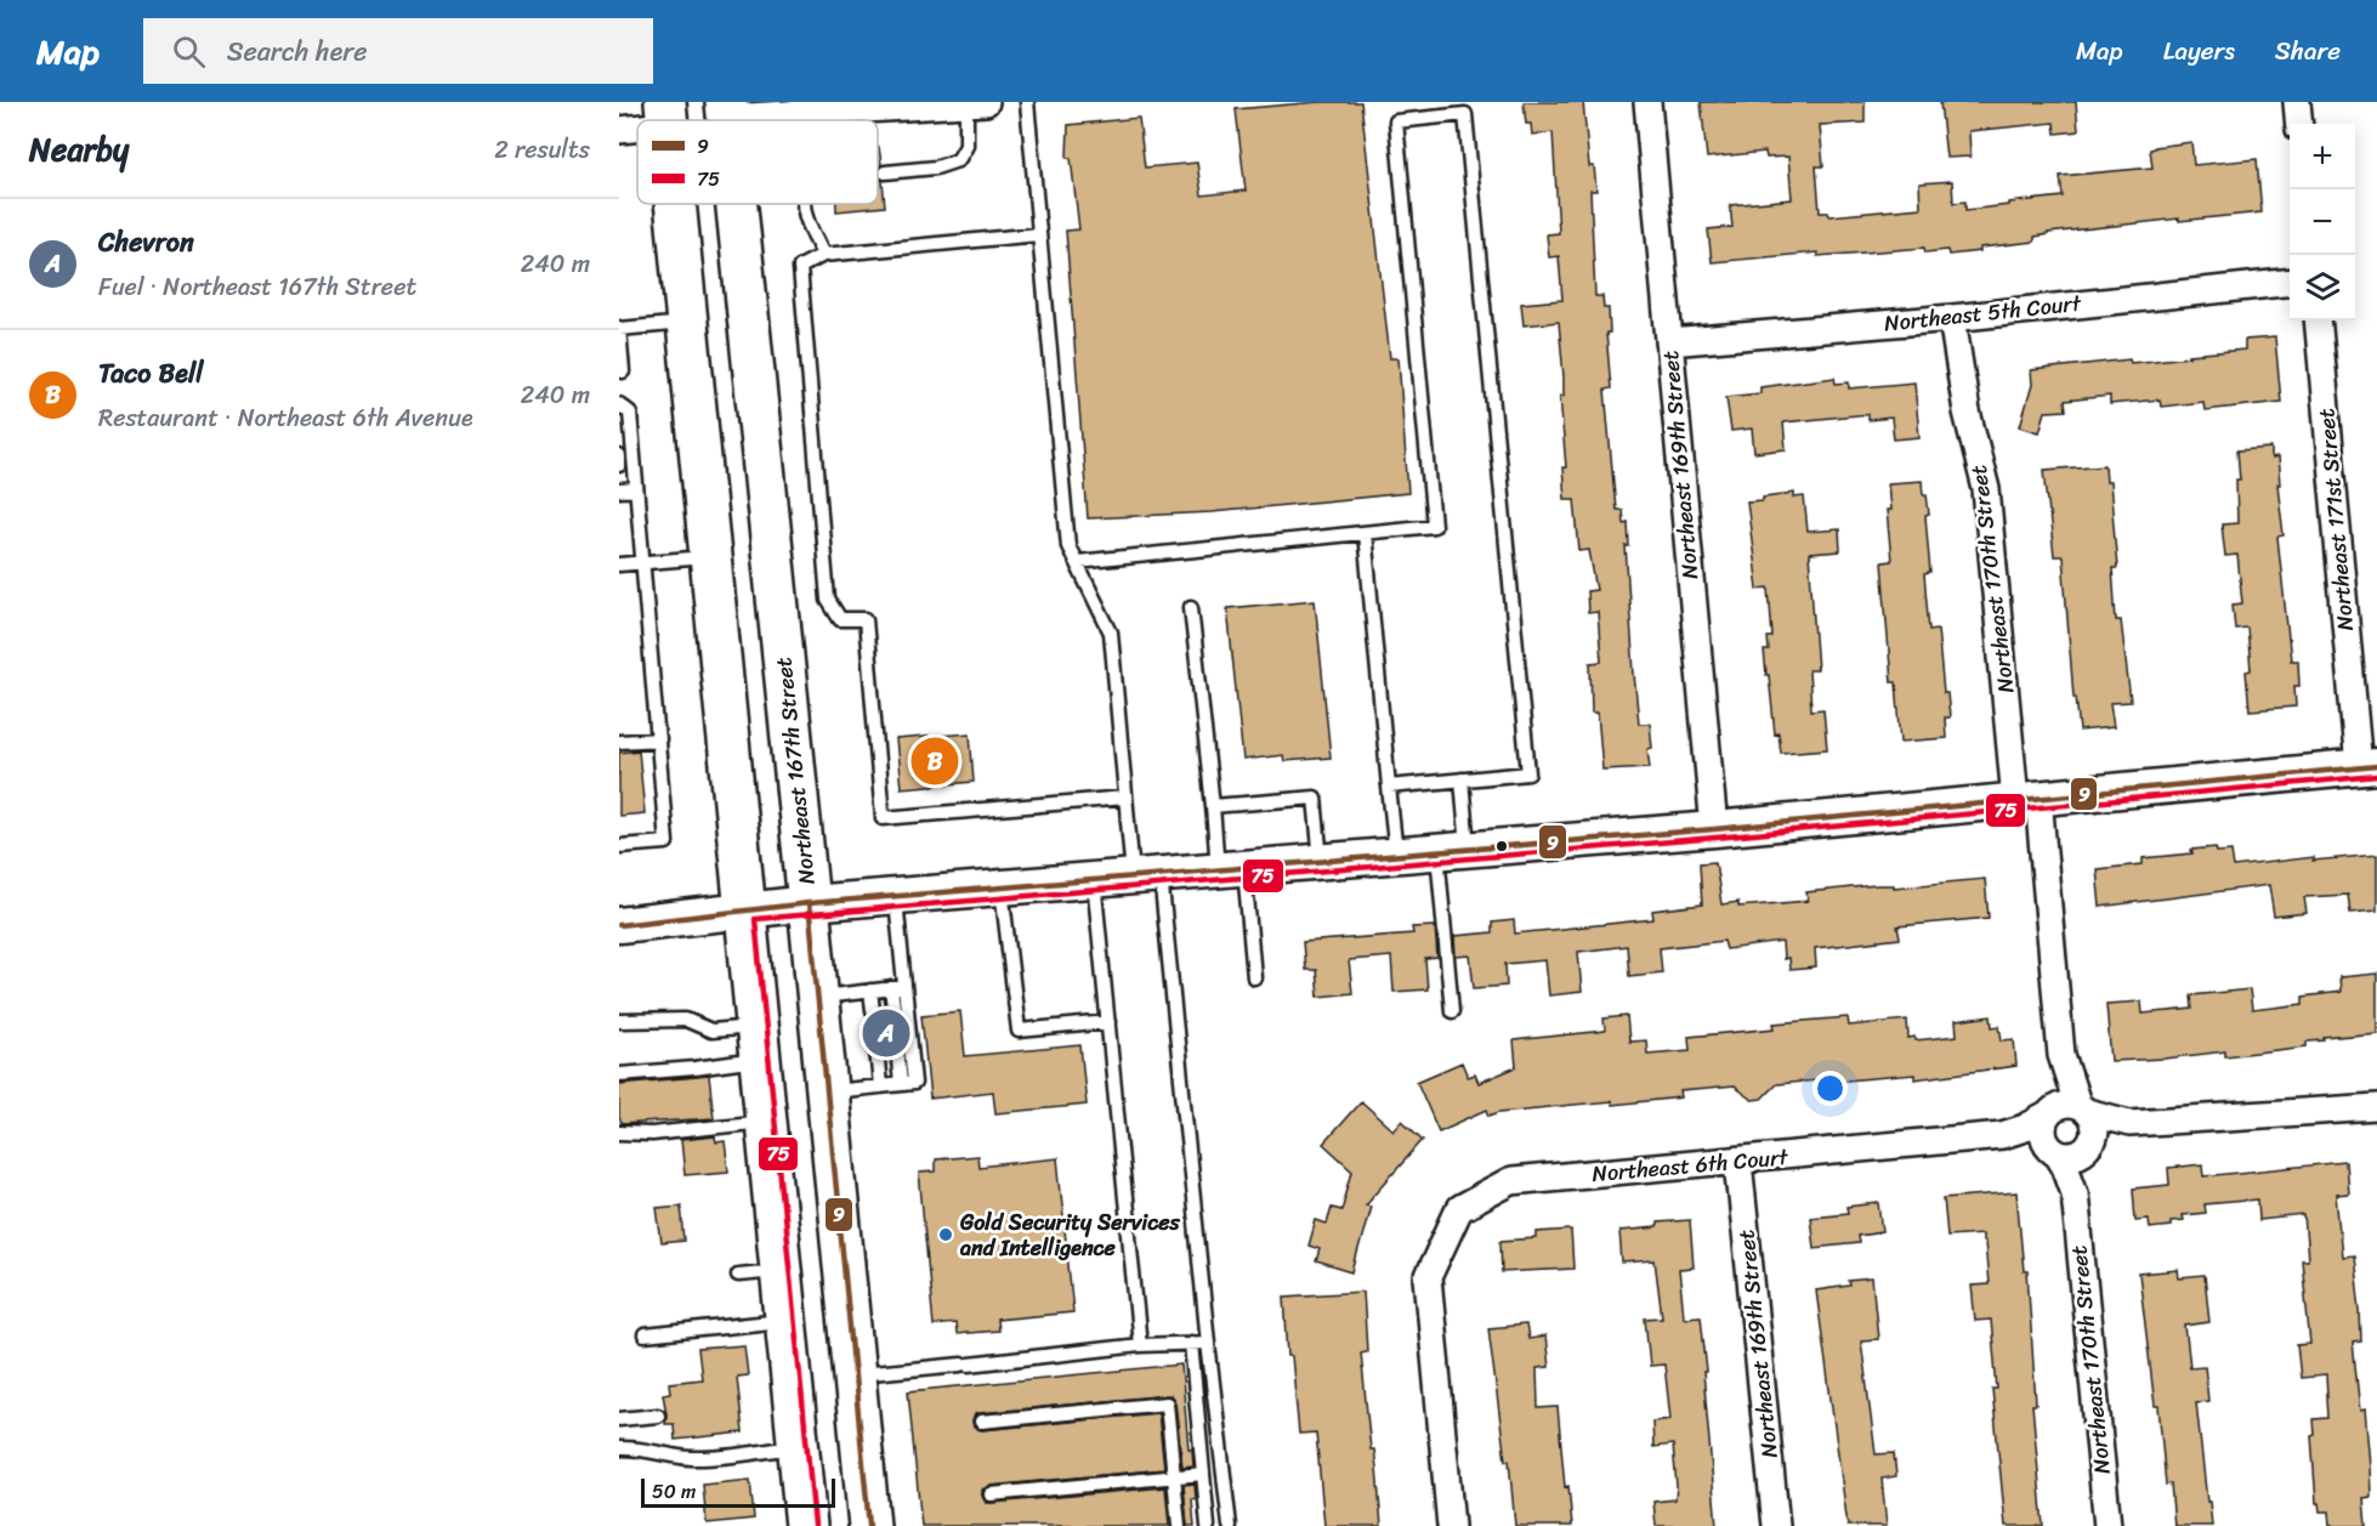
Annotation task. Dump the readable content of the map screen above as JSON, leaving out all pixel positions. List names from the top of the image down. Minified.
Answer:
{"streets":{"main road":["Northeast 167th Street"],"street":["Northeast 5th Court","Northeast 169th Street","Northeast 171st Street","Northeast 170th Street","Northeast 6th Court"]},"crossings":[["Northeast 5th Court","Northeast 169th Street"],["Northeast 5th Court","Northeast 170th Street"],["Northeast 169th Street","Northeast 6th Court"],["Northeast 170th Street","Northeast 6th Court"]],"places":["Gold Security Services and Intelligence"],"lines":["transit line 9","transit line 75"],"legend":["9","75"],"scale_bar":"50 m","page":{"header":"Map","search":"Search here","nav":["Map","Layers","Share"],"heading":["Nearby","2 results"],"map_buttons":["+","−"],"list":[{"mark":"A","name":"Chevron","note":"Fuel · Northeast 167th Street","value":"240 m"},{"mark":"B","name":"Taco Bell","note":"Restaurant · Northeast 6th Avenue","value":"240 m"}],"pins":["B","A"],"scale":"50 m"}}
